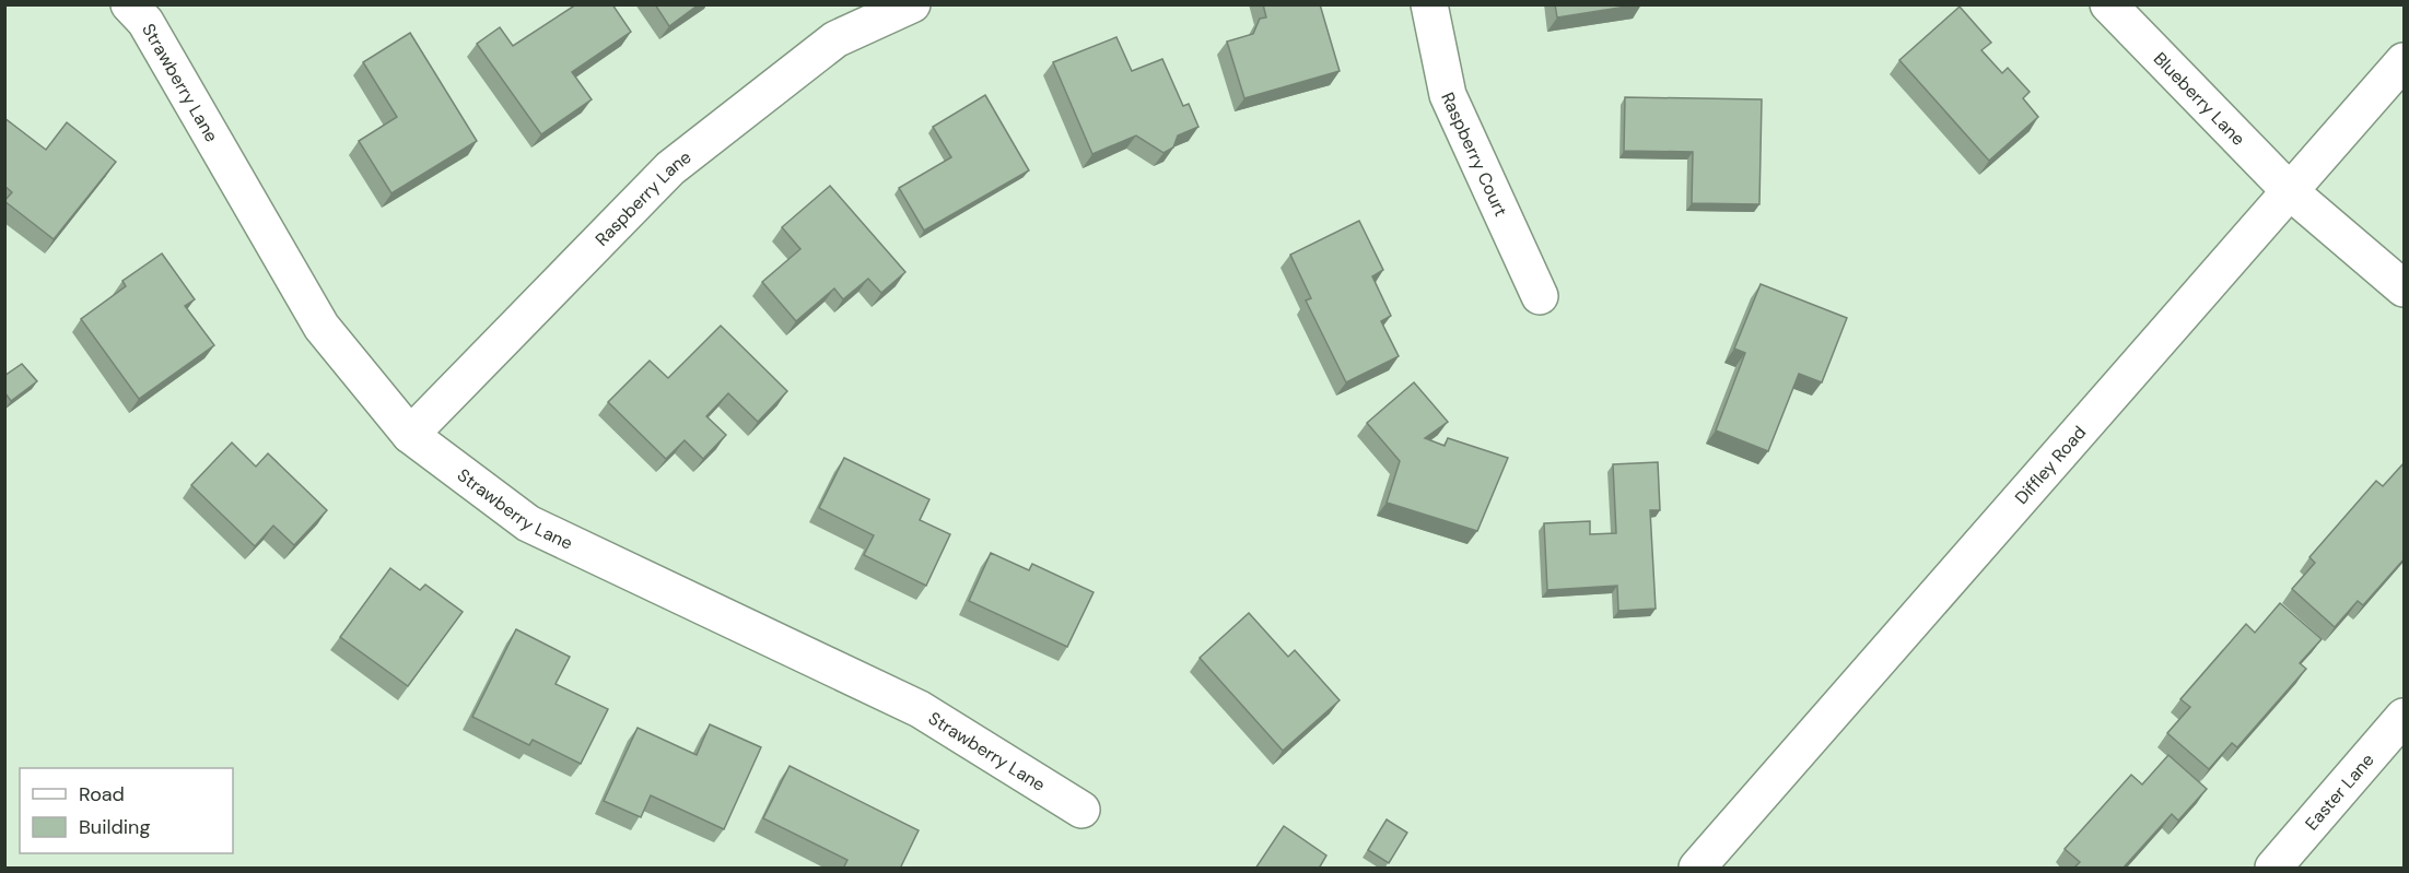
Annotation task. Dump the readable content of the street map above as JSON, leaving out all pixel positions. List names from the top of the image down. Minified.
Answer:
{"streets":{"street":["Strawberry Lane","Blueberry Lane","Raspberry Court","Raspberry Lane","Diffley Road","Easter Lane"]},"crossings":[["Strawberry Lane","Raspberry Lane"],["Blueberry Lane","Diffley Road"]],"legend":["Road","Building"]}
